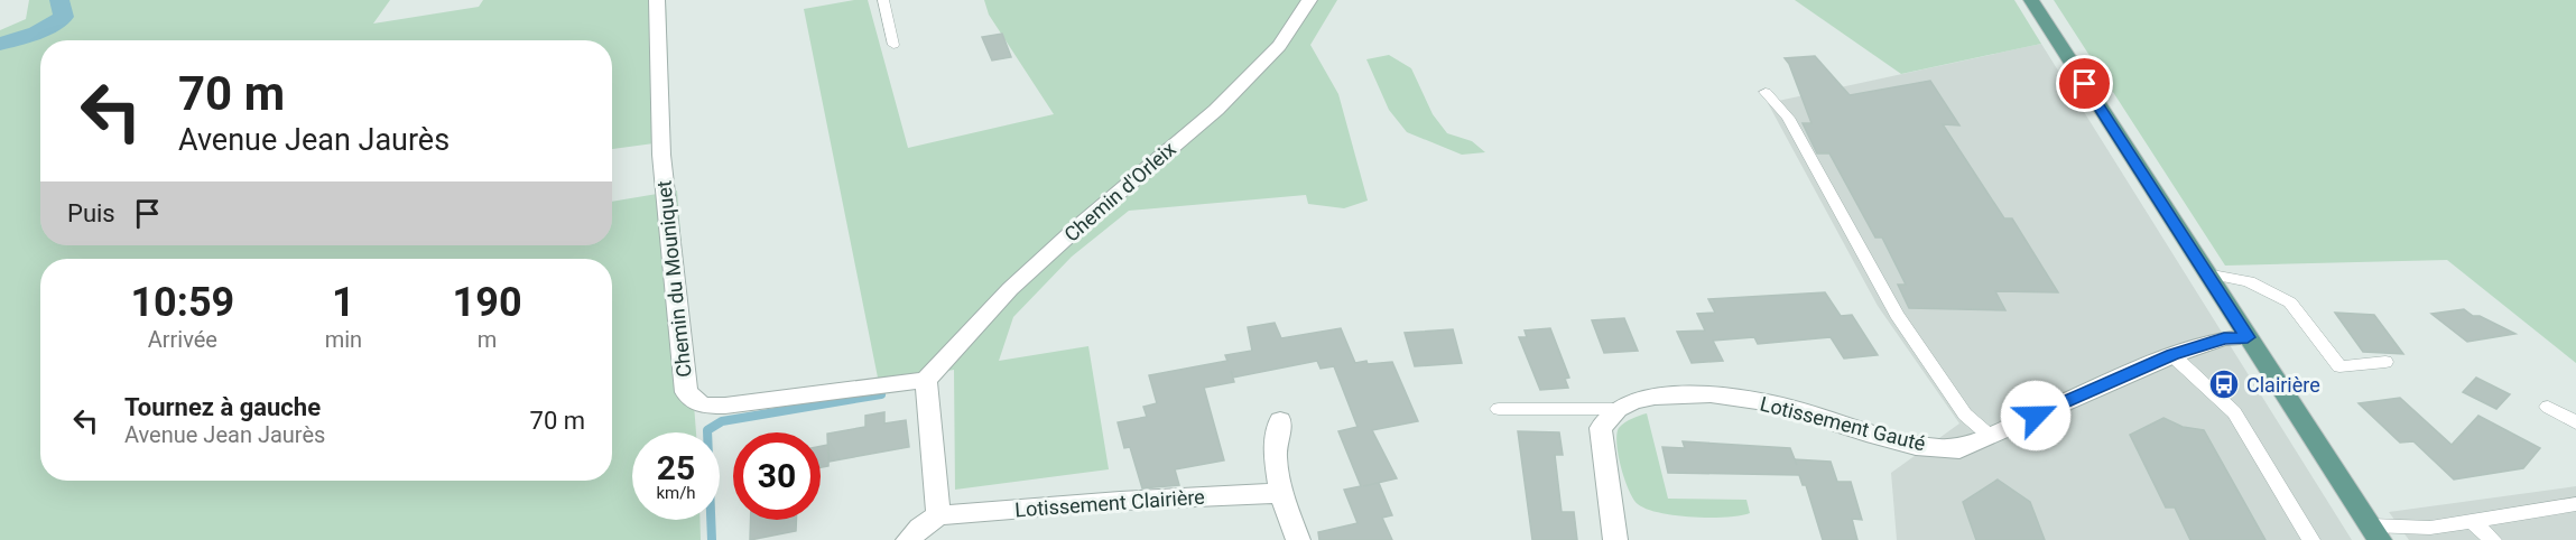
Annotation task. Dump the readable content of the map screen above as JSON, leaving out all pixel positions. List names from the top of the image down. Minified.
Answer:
{"streets":{"street":["Chemin d'Orleix","Chemin du Mouniquet","Lotissement Gauté","Lotissement Clairière"]},"crossings":[["Chemin d'Orleix","Chemin du Mouniquet"]],"places":{"bus stop":["Clairière"]},"page":{"turn":["70 m","Avenue Jean Jaurès"],"then":"Puis","eta":["10:59","Arrivée","1","min","190","m"],"list":[{"name":"Tournez à gauche","note":"Avenue Jean Jaurès","value":"70 m"}],"speed":"25 km/h","limit":"30"}}
